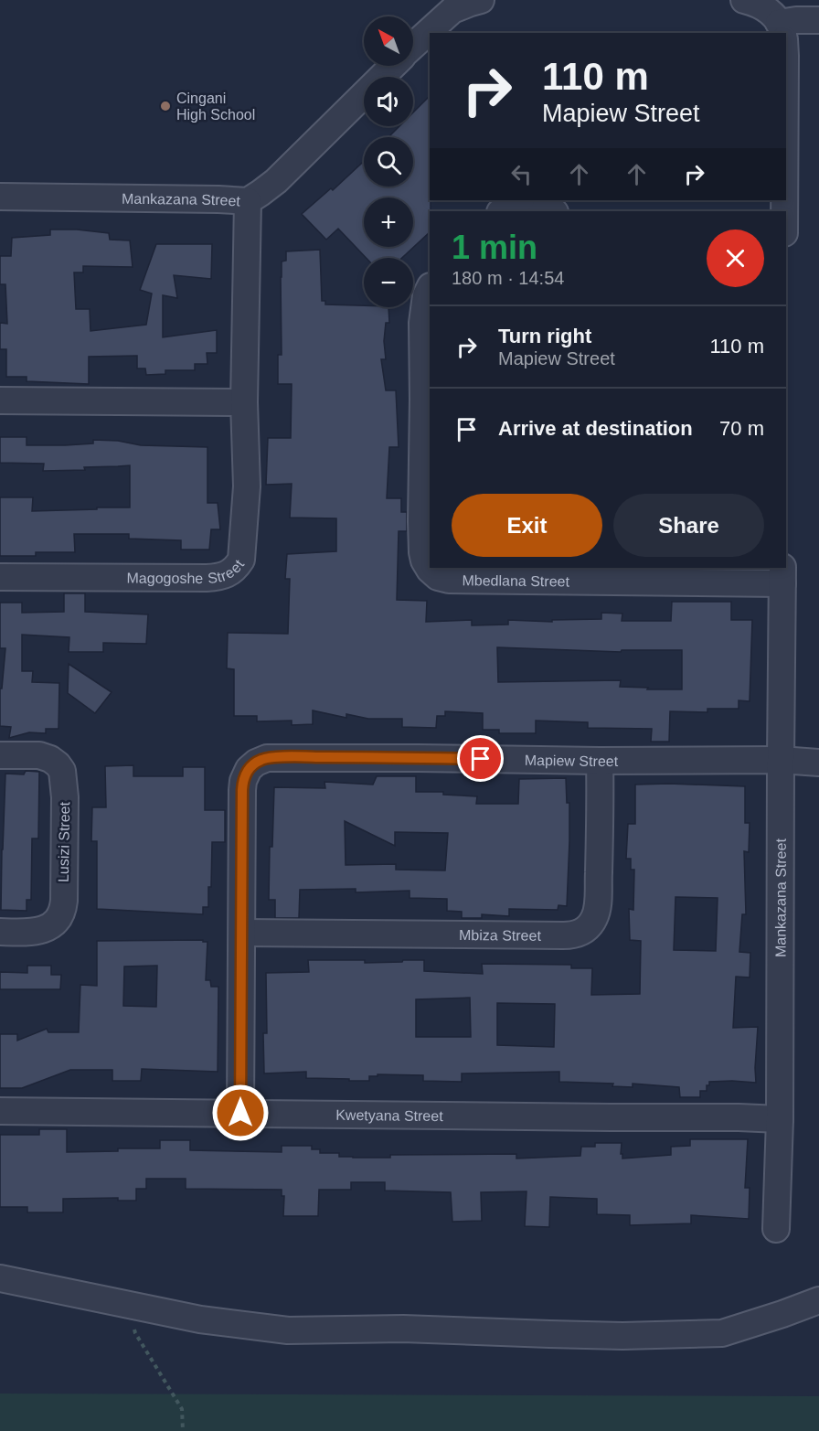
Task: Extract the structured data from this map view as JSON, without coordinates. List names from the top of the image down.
{
  "streets": {
    "street": [
      "Mankazana Street",
      "Magogoshe Street",
      "Mbedlana Street",
      "Mapiew Street",
      "Lusizi Street",
      "Mbiza Street",
      "Kwetyana Street"
    ]
  },
  "crossings": [
    ["Mankazana Street", "Magogoshe Street"],
    ["Mankazana Street", "Mbedlana Street"],
    ["Mankazana Street", "Mapiew Street"],
    ["Mankazana Street", "Kwetyana Street"],
    ["Mapiew Street", "Mbiza Street"],
    ["Mapiew Street", "Kwetyana Street"]
  ],
  "places": ["Cingani High School"],
  "north": "top left",
  "page": {
    "map_buttons": ["+", "−"],
    "turn": ["110 m", "Mapiew Street"],
    "heading": ["1 min", "180 m · 14:54"],
    "list": [
      {
        "name": "Turn right",
        "note": "Mapiew Street",
        "value": "110 m"
      },
      {
        "name": "Arrive at destination",
        "value": "70 m"
      }
    ],
    "buttons": ["Exit", "Share"]
  }
}
